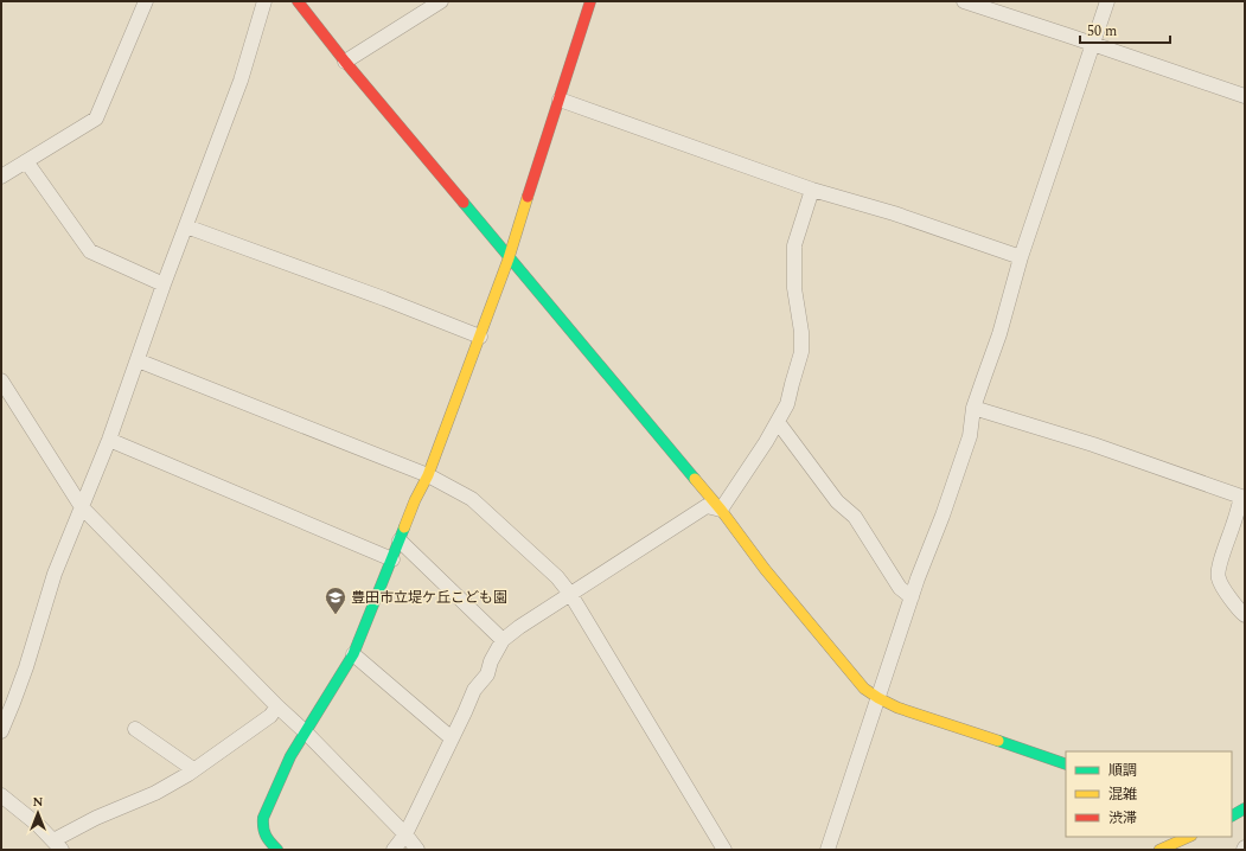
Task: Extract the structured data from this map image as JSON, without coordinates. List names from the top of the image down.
{
  "places": {
    "school or university": ["豊田市立堤ケ丘こども園"]
  },
  "legend": ["順調", "混雑", "渋滞"],
  "scale_bar": "50 m",
  "north": "top"
}
